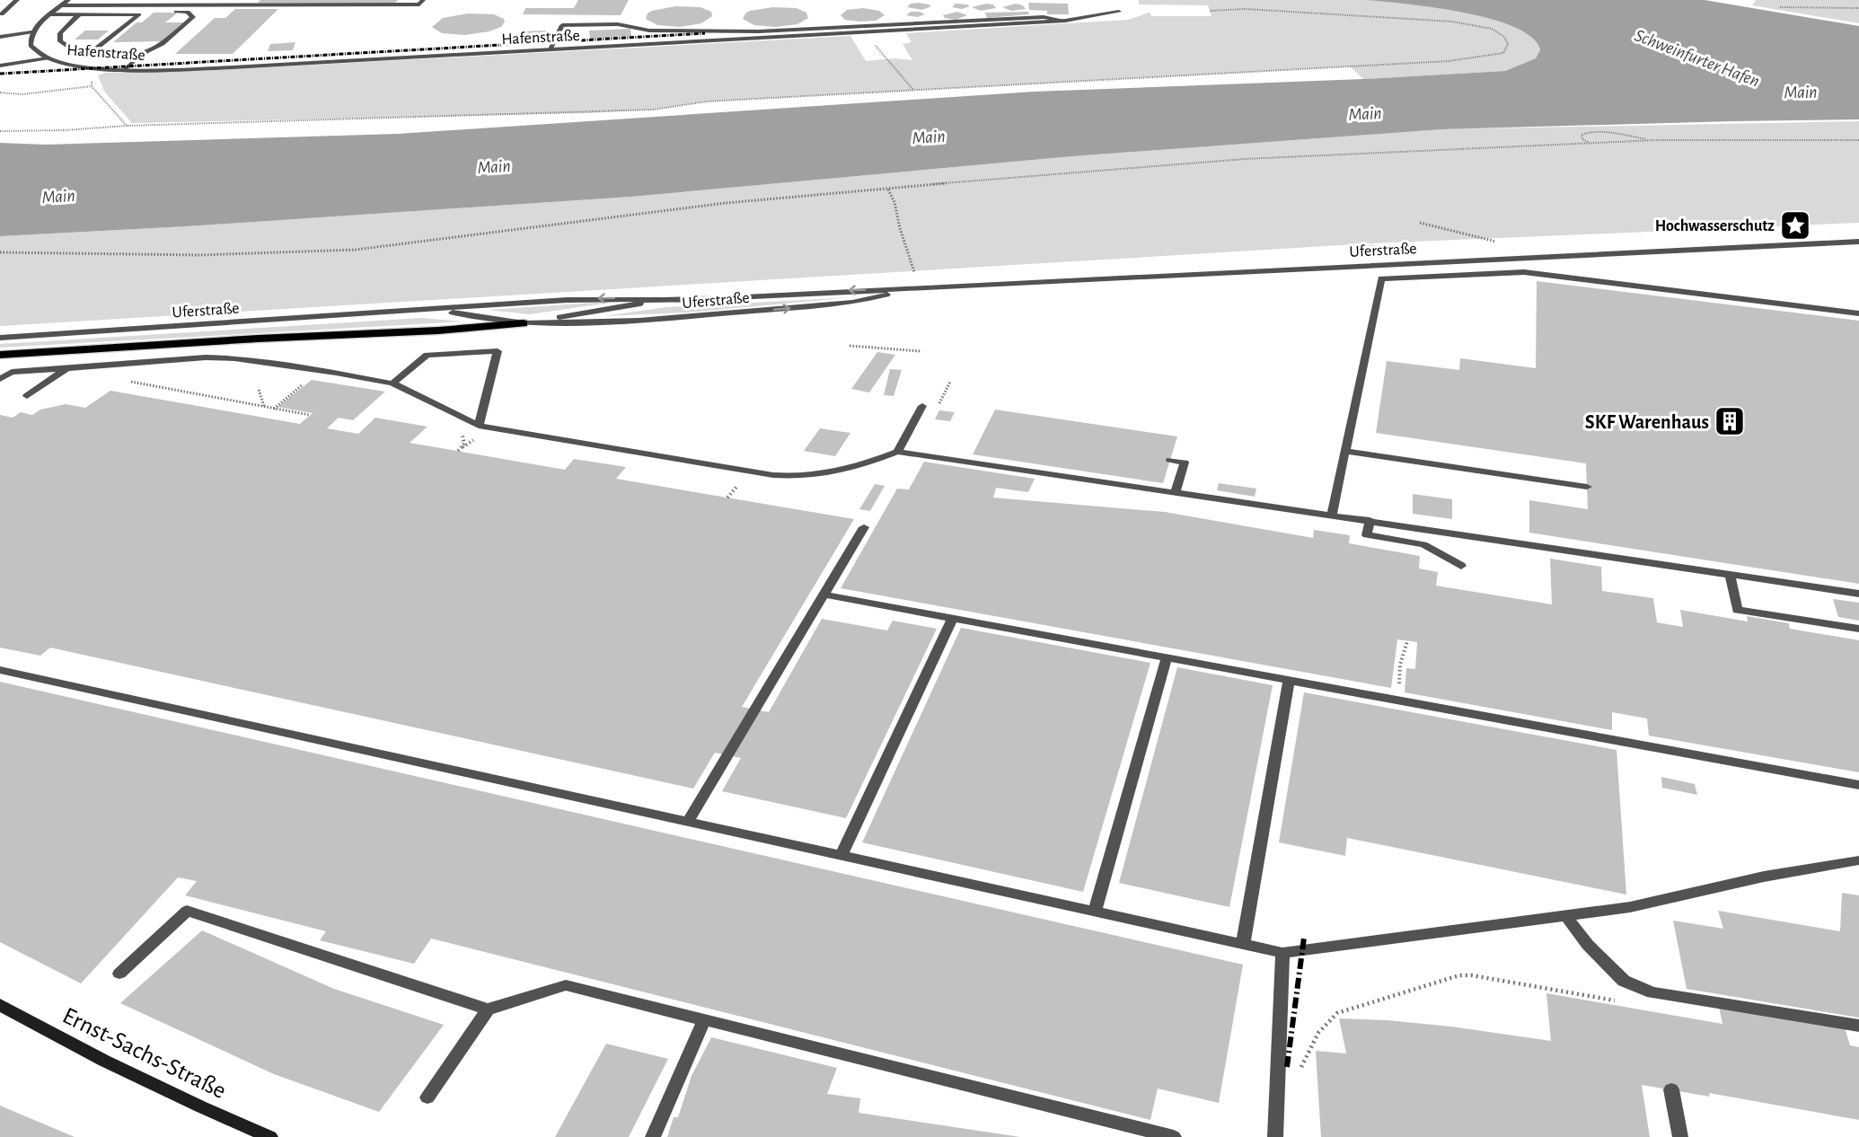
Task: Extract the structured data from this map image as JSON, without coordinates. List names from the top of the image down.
{
  "streets": {
    "main road": ["Ernst-Sachs-Straße"],
    "street": ["Hafenstraße", "Uferstraße"]
  },
  "water": ["Schweinfurter Hafen", "Main"],
  "places": {
    "place": ["Hochwasserschutz"],
    "building": ["SKF Warenhaus"]
  }
}
